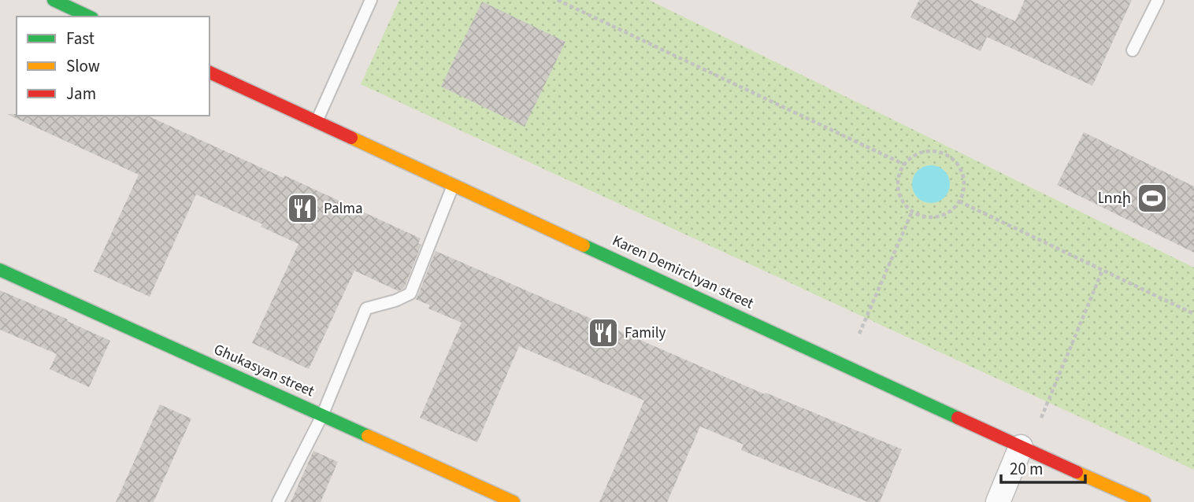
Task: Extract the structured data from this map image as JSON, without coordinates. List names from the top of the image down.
{
  "streets": {
    "street": ["Karen Demirchyan street", "Ghukasyan street"]
  },
  "places": {
    "sports": ["Լոռի"],
    "restaurant": ["Palma", "Family"]
  },
  "legend": ["Fast", "Slow", "Jam"],
  "scale_bar": "20 m"
}
